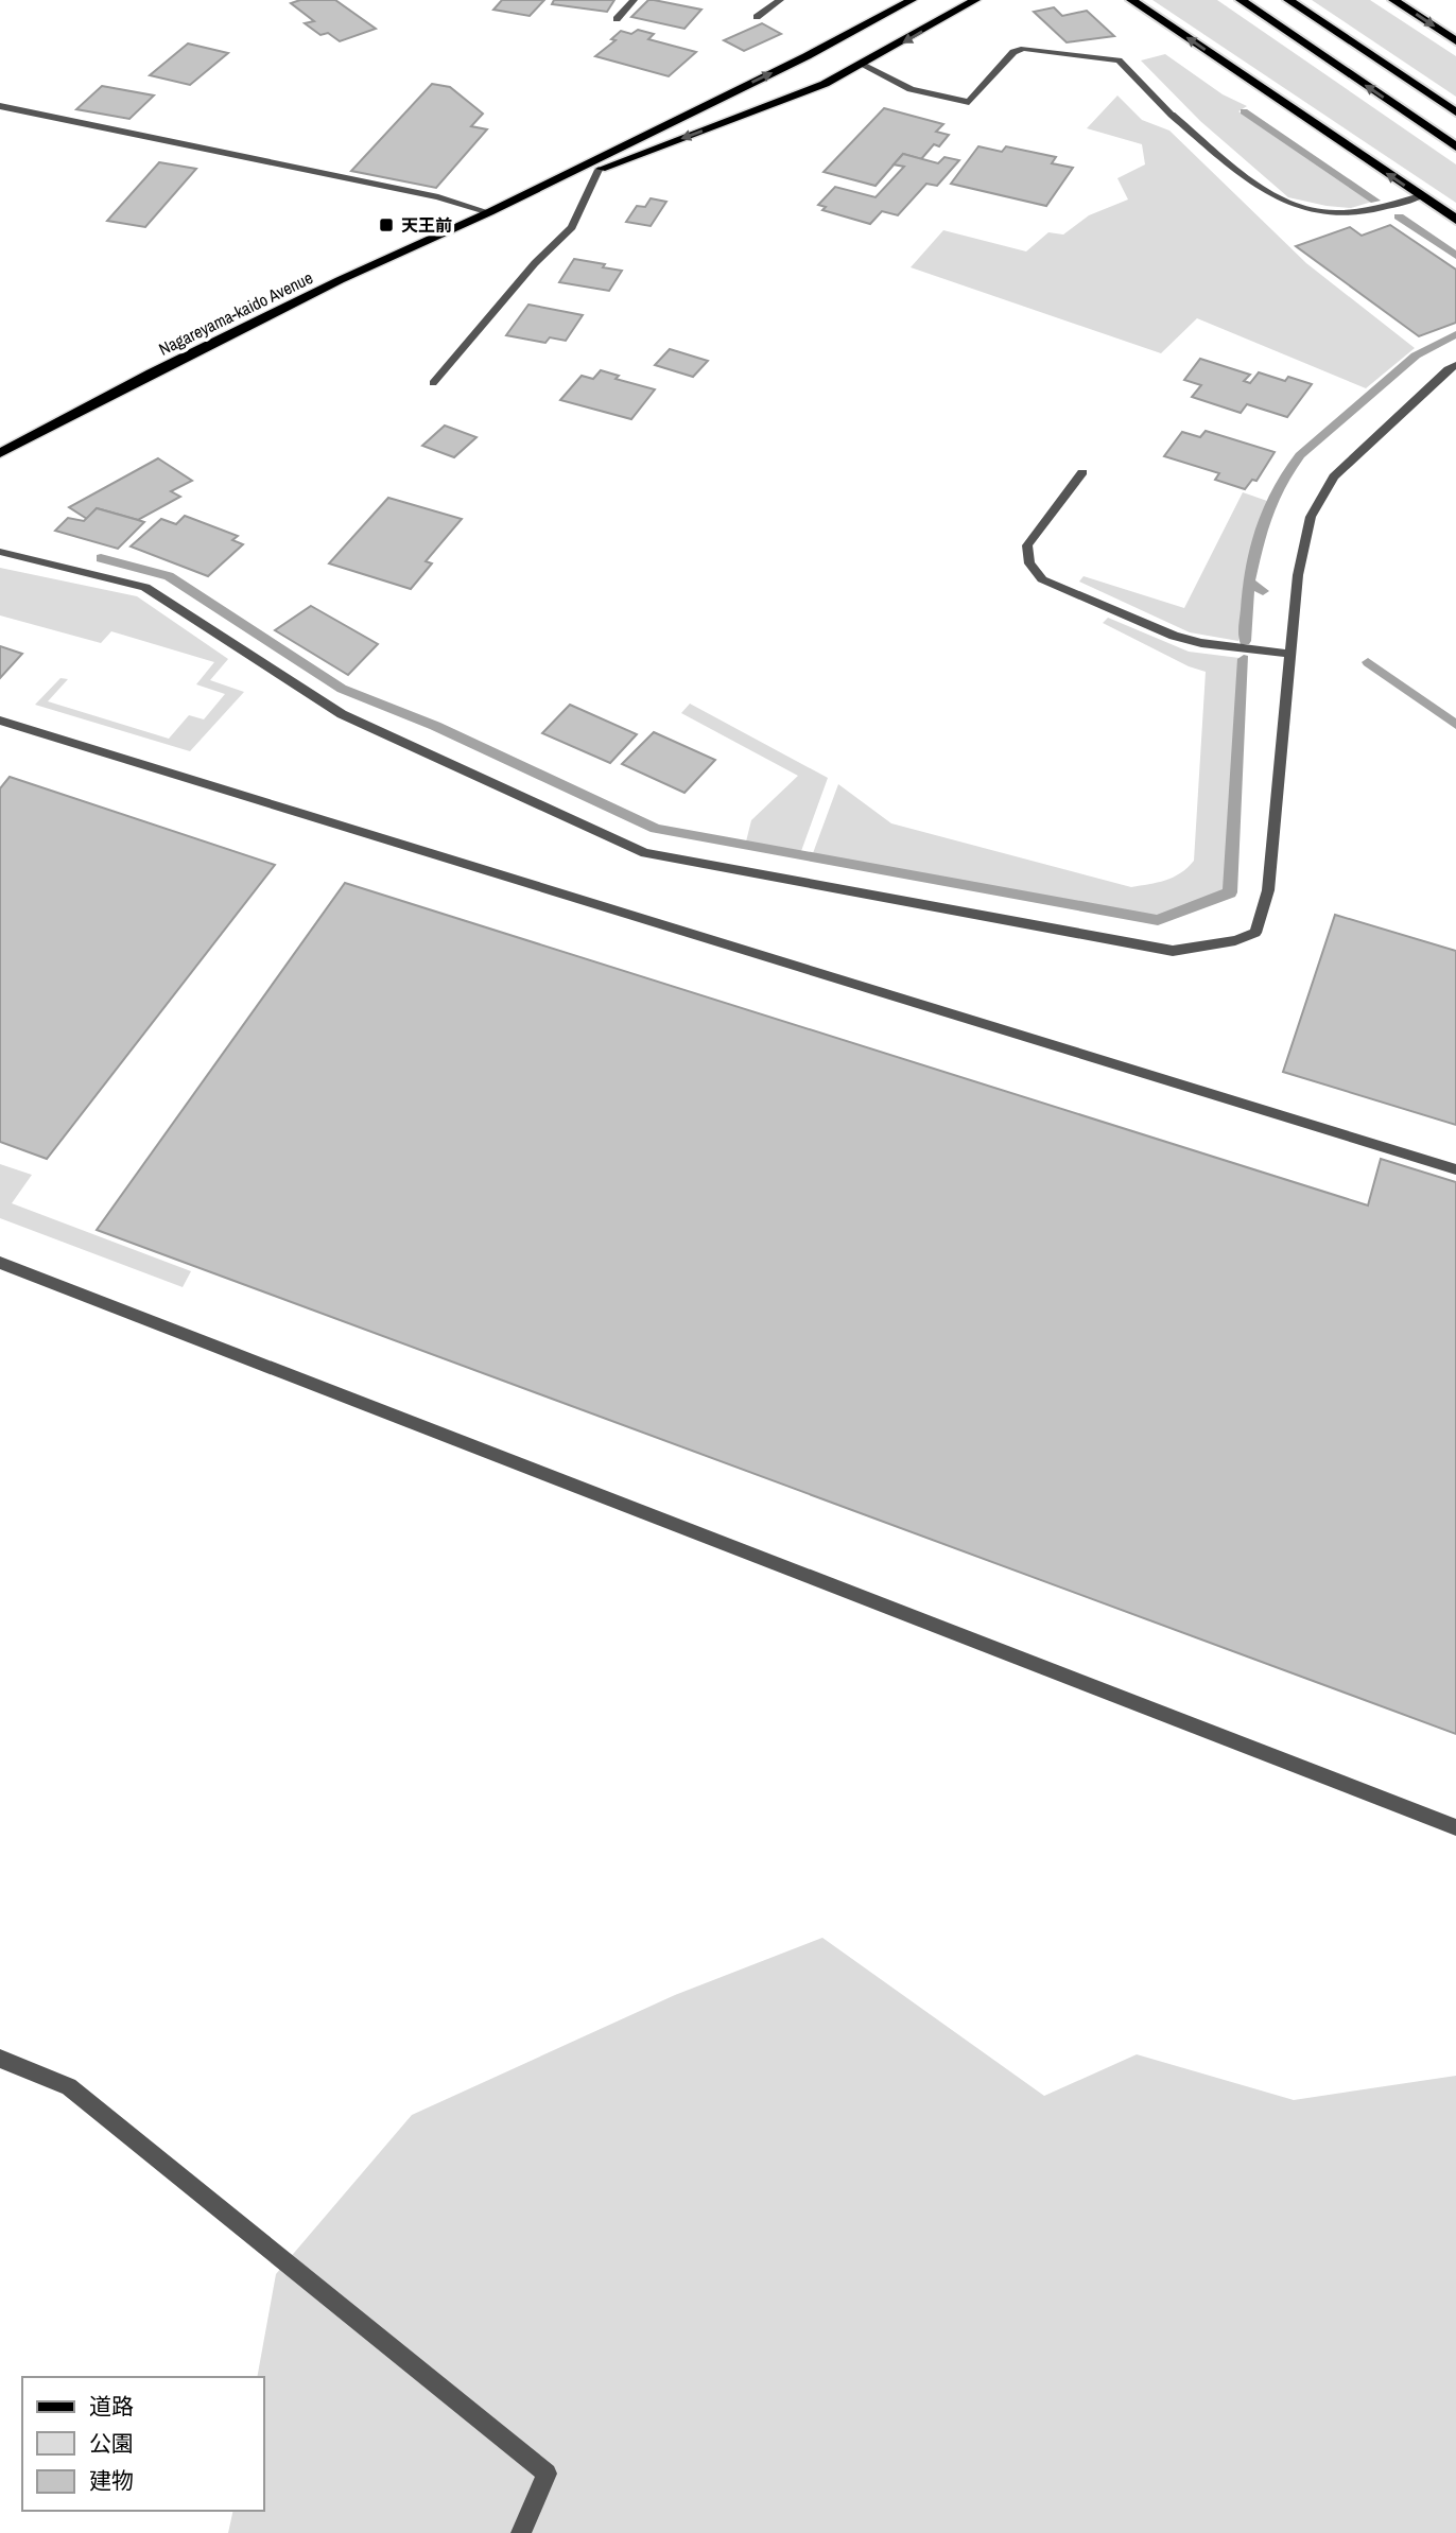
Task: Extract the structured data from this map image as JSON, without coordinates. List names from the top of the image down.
{
  "streets": {
    "main road": ["Nagareyama-kaido Avenue"]
  },
  "places": {
    "transit": ["天王前"]
  },
  "legend": ["道路", "公園", "建物"]
}
